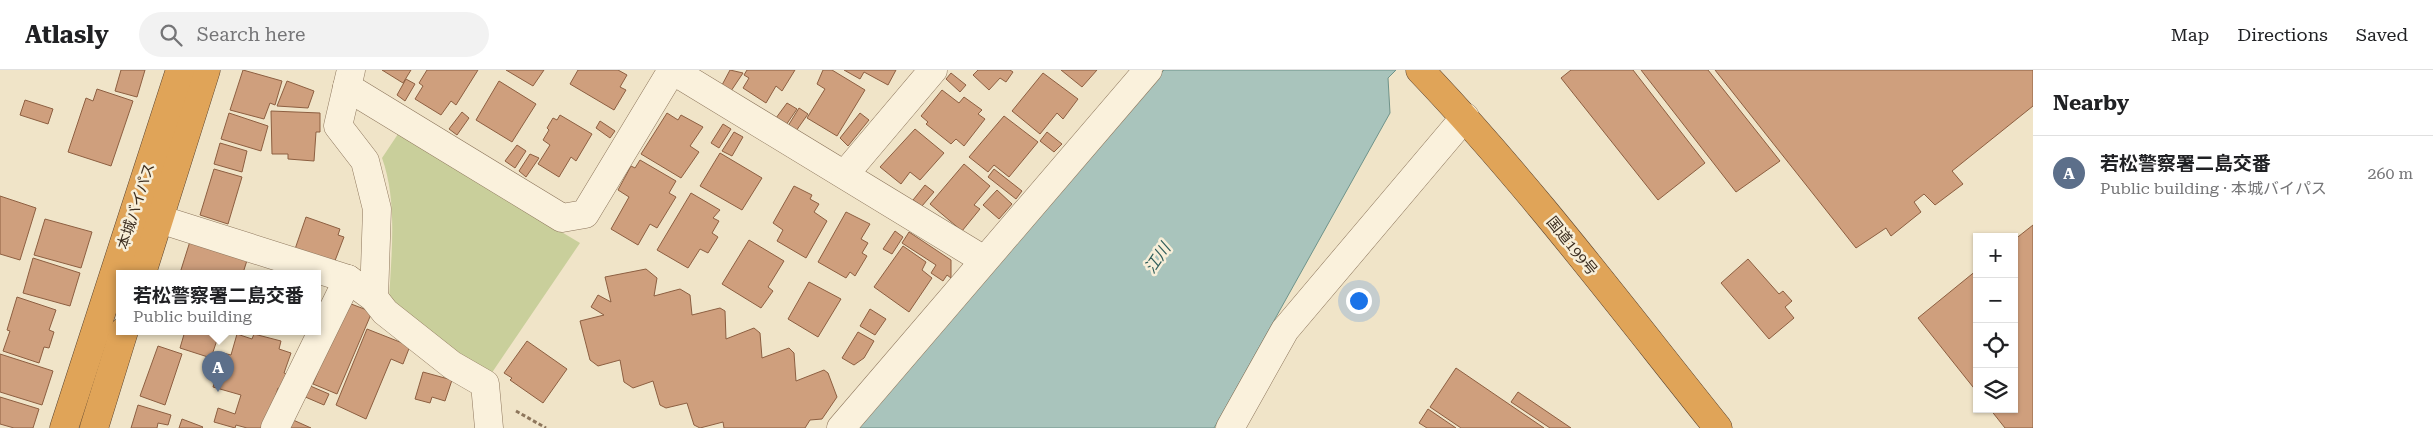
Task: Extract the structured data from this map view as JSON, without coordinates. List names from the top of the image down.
{
  "streets": {
    "highway": ["本城バイパス", "国道199号"]
  },
  "water": ["江川"],
  "page": {
    "header": "Atlasly",
    "search": "Search here",
    "nav": ["Map", "Directions", "Saved"],
    "heading": "Nearby",
    "list": [
      {
        "mark": "A",
        "name": "若松警察署二島交番",
        "note": "Public building · 本城バイパス",
        "value": "260 m"
      }
    ],
    "map_buttons": ["+", "−"],
    "popup": ["若松警察署二島交番", "Public building"],
    "pins": "A"
  }
}
